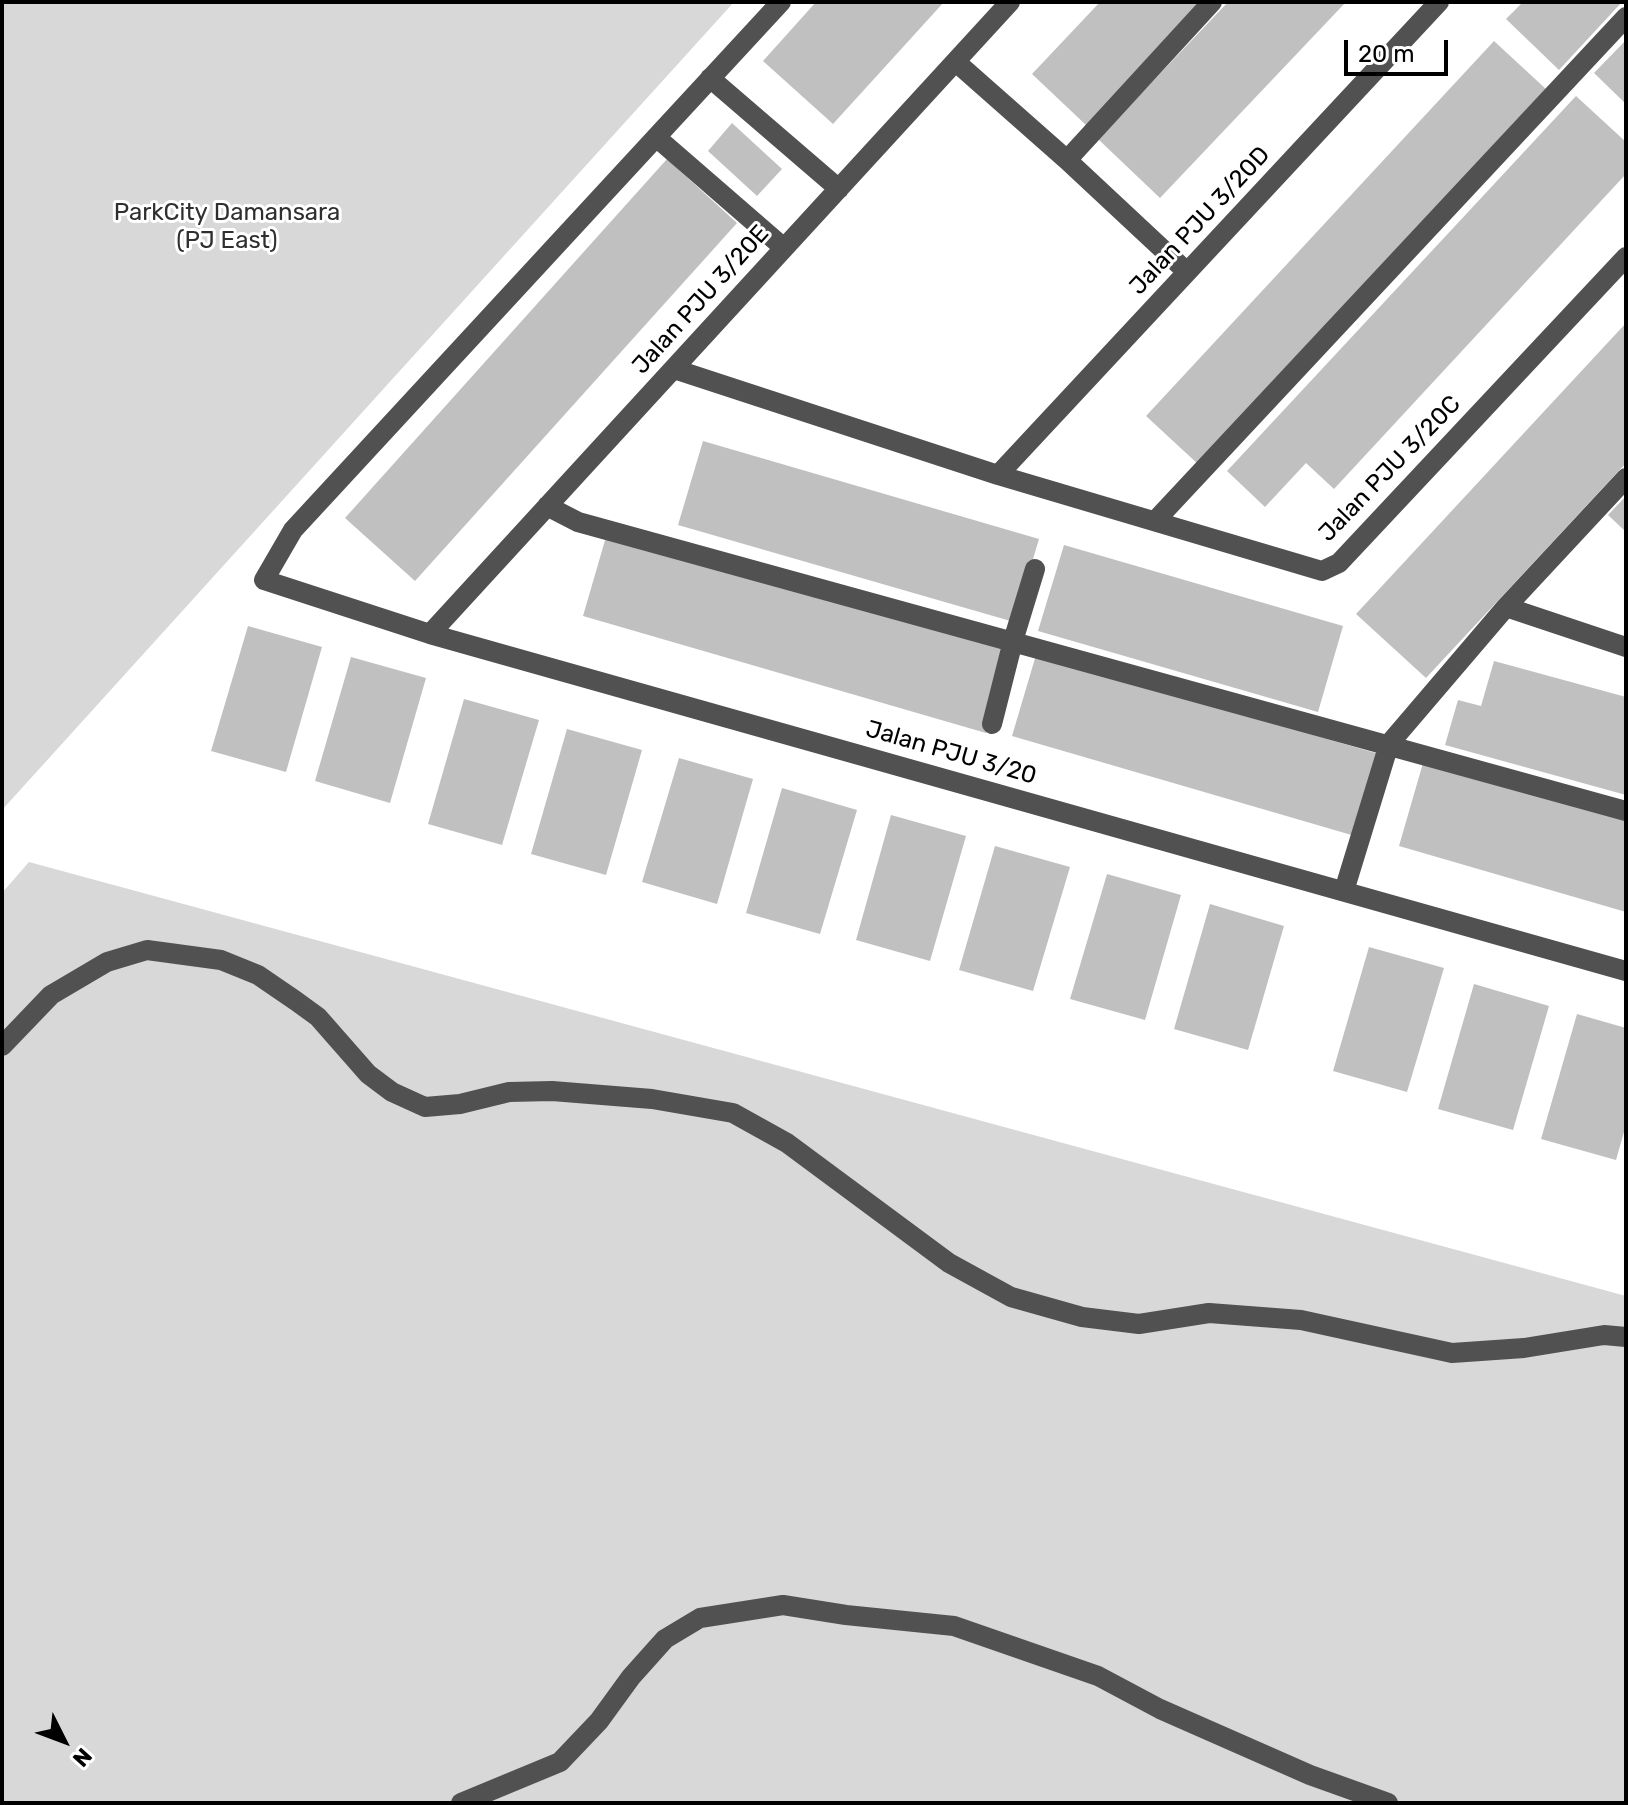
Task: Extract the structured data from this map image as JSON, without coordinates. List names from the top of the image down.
{
  "streets": {
    "street": [
      "Jalan PJU 3/20D",
      "Jalan PJU 3/20E",
      "Jalan PJU 3/20C",
      "Jalan PJU 3/20"
    ]
  },
  "crossings": [
    ["Jalan PJU 3/20D", "Jalan PJU 3/20C"],
    ["Jalan PJU 3/20E", "Jalan PJU 3/20C"],
    ["Jalan PJU 3/20E", "Jalan PJU 3/20"]
  ],
  "parks": ["ParkCity Damansara (PJ East)"],
  "scale_bar": "20 m",
  "north": "bottom right"
}
